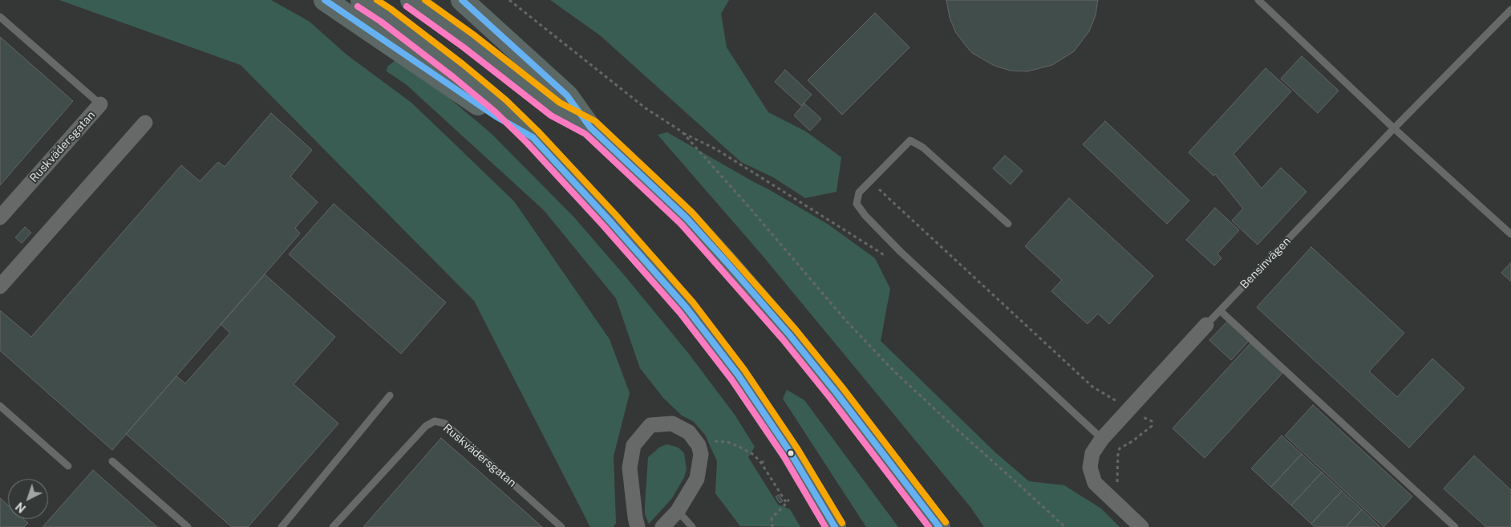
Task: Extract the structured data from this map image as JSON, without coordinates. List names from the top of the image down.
{
  "streets": {
    "street": ["Ruskvädersgatan", "Bensinvägen"]
  },
  "north": "bottom left"
}
